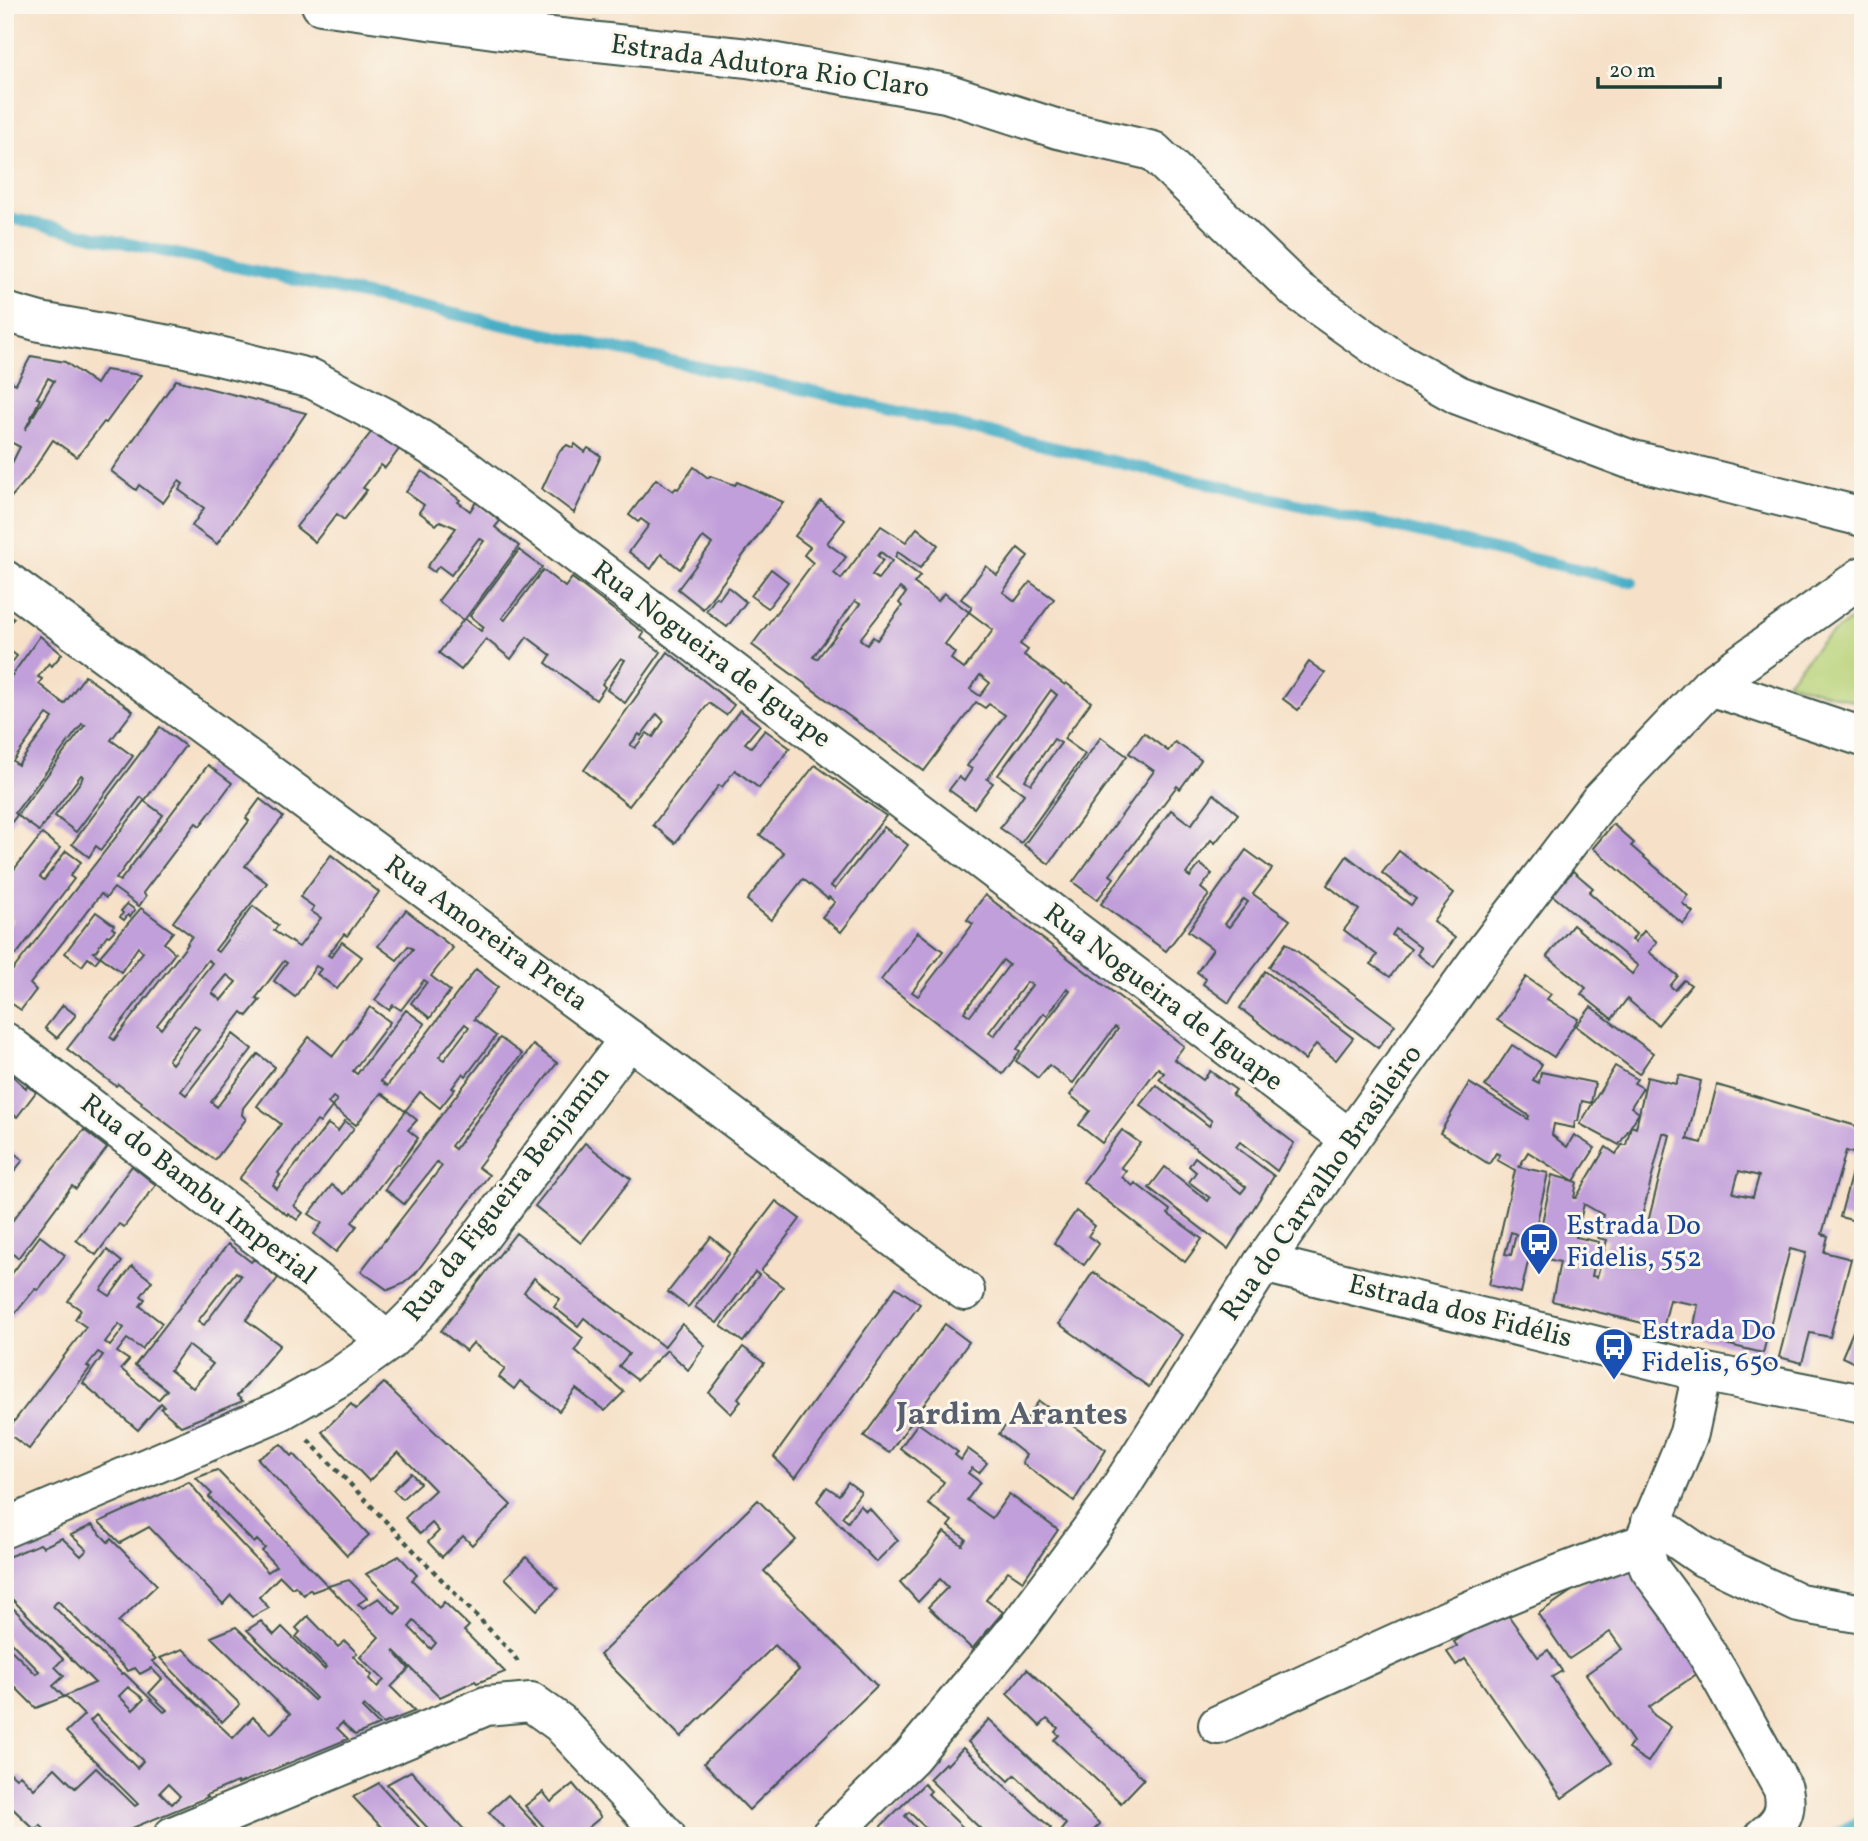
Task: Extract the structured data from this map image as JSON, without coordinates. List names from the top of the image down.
{
  "streets": {
    "street": [
      "Estrada Adutora Rio Claro",
      "Rua Nogueira de Iguape",
      "Rua Amoreira Preta",
      "Rua do Carvalho Brasileiro",
      "Rua do Bambu Imperial",
      "Rua da Figueira Benjamin",
      "Estrada dos Fidélis"
    ]
  },
  "crossings": [
    ["Rua Nogueira de Iguape", "Rua do Carvalho Brasileiro"],
    ["Rua Amoreira Preta", "Rua da Figueira Benjamin"],
    ["Rua do Carvalho Brasileiro", "Estrada dos Fidélis"],
    ["Rua do Bambu Imperial", "Rua da Figueira Benjamin"]
  ],
  "districts": ["Jardim Arantes"],
  "places": {
    "bus stop": ["Estrada Do Fidelis, 552", "Estrada Do Fidelis, 650"]
  },
  "scale_bar": "20 m"
}
